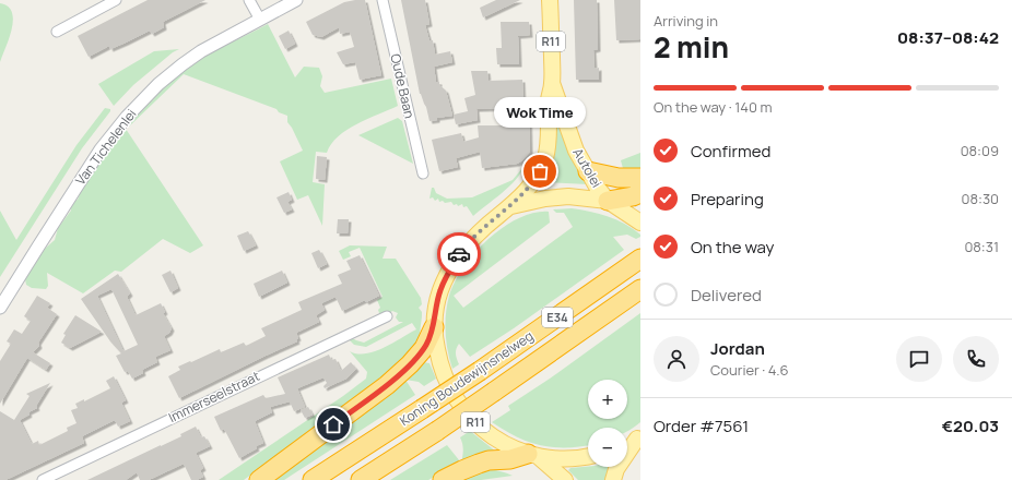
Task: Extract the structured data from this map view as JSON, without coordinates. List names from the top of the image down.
{
  "streets": {
    "highway": ["E34", "Koning Boudewijnsnelweg"],
    "main road": ["R11", "Autolei"],
    "street": ["Oude Baan", "Van Tichelenlei", "Immerseelstraat"]
  },
  "places": ["Wok Time"],
  "page": {
    "heading": ["2 min", "Arriving in", "08:37–08:42"],
    "panel": [
      "Jordan",
      "Courier · 4.6",
      "Order #7561",
      "€20.03"
    ],
    "bar": "On the way · 140 m",
    "bubble": "Wok Time",
    "list": [
      ["Confirmed", "08:09"],
      ["Preparing", "08:30"],
      ["On the way", "08:31"],
      "Delivered"
    ],
    "map_buttons": ["+", "−"]
  }
}
